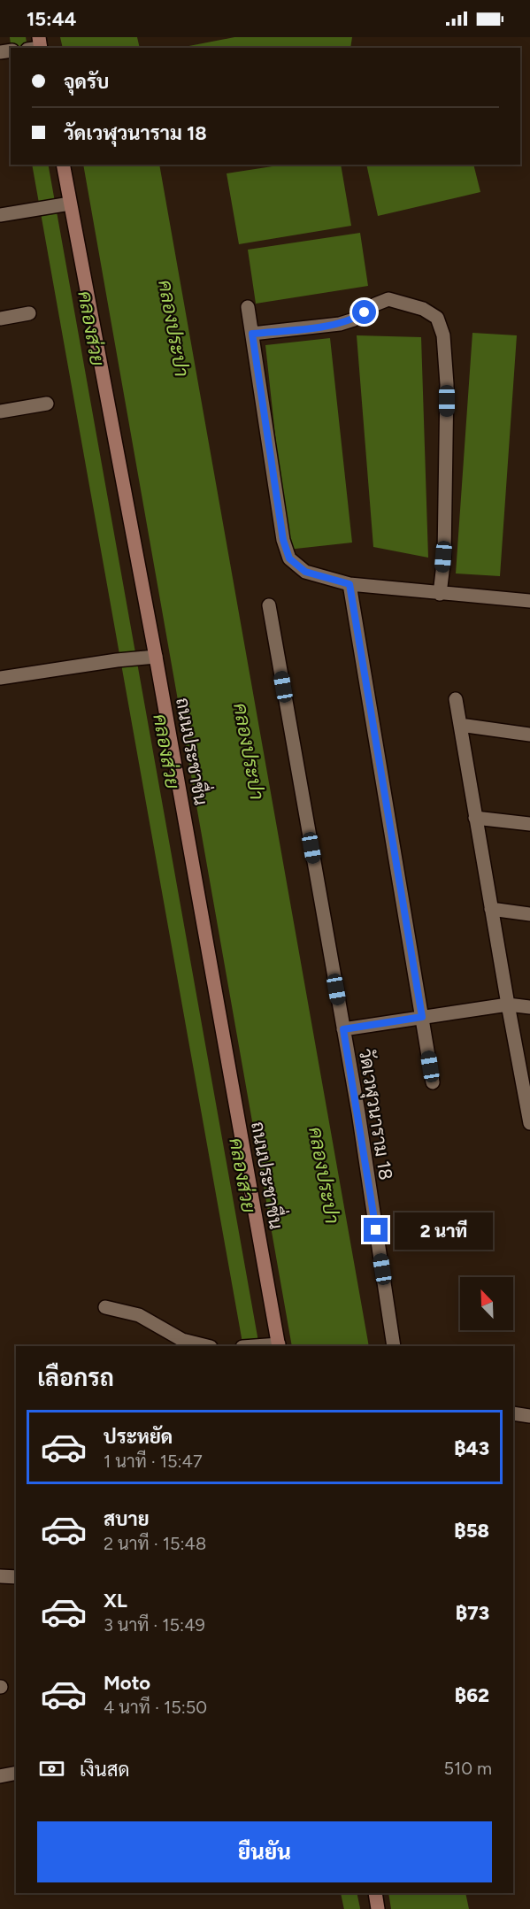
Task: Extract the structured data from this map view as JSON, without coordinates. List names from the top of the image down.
{
  "streets": {
    "street": ["ถนนประชาชื่น", "วัดเวฬุวนาราม 18"]
  },
  "water": ["คลองส่วย", "คลองประปา"],
  "north": "top left",
  "page": {
    "status": "15:44",
    "banner": ["จุดรับ", "วัดเวฬุวนาราม 18"],
    "bubble": "2 นาที",
    "heading": "เลือกรถ",
    "list": [
      {
        "name": "ประหยัด",
        "note": "1 นาที · 15:47",
        "value": "฿43"
      },
      {
        "name": "สบาย",
        "note": "2 นาที · 15:48",
        "value": "฿58"
      },
      {
        "name": "XL",
        "note": "3 นาที · 15:49",
        "value": "฿73"
      },
      {
        "name": "Moto",
        "note": "4 นาที · 15:50",
        "value": "฿62"
      }
    ],
    "pay": ["เงินสด", "510 m"],
    "buttons": "ยืนยัน"
  }
}
